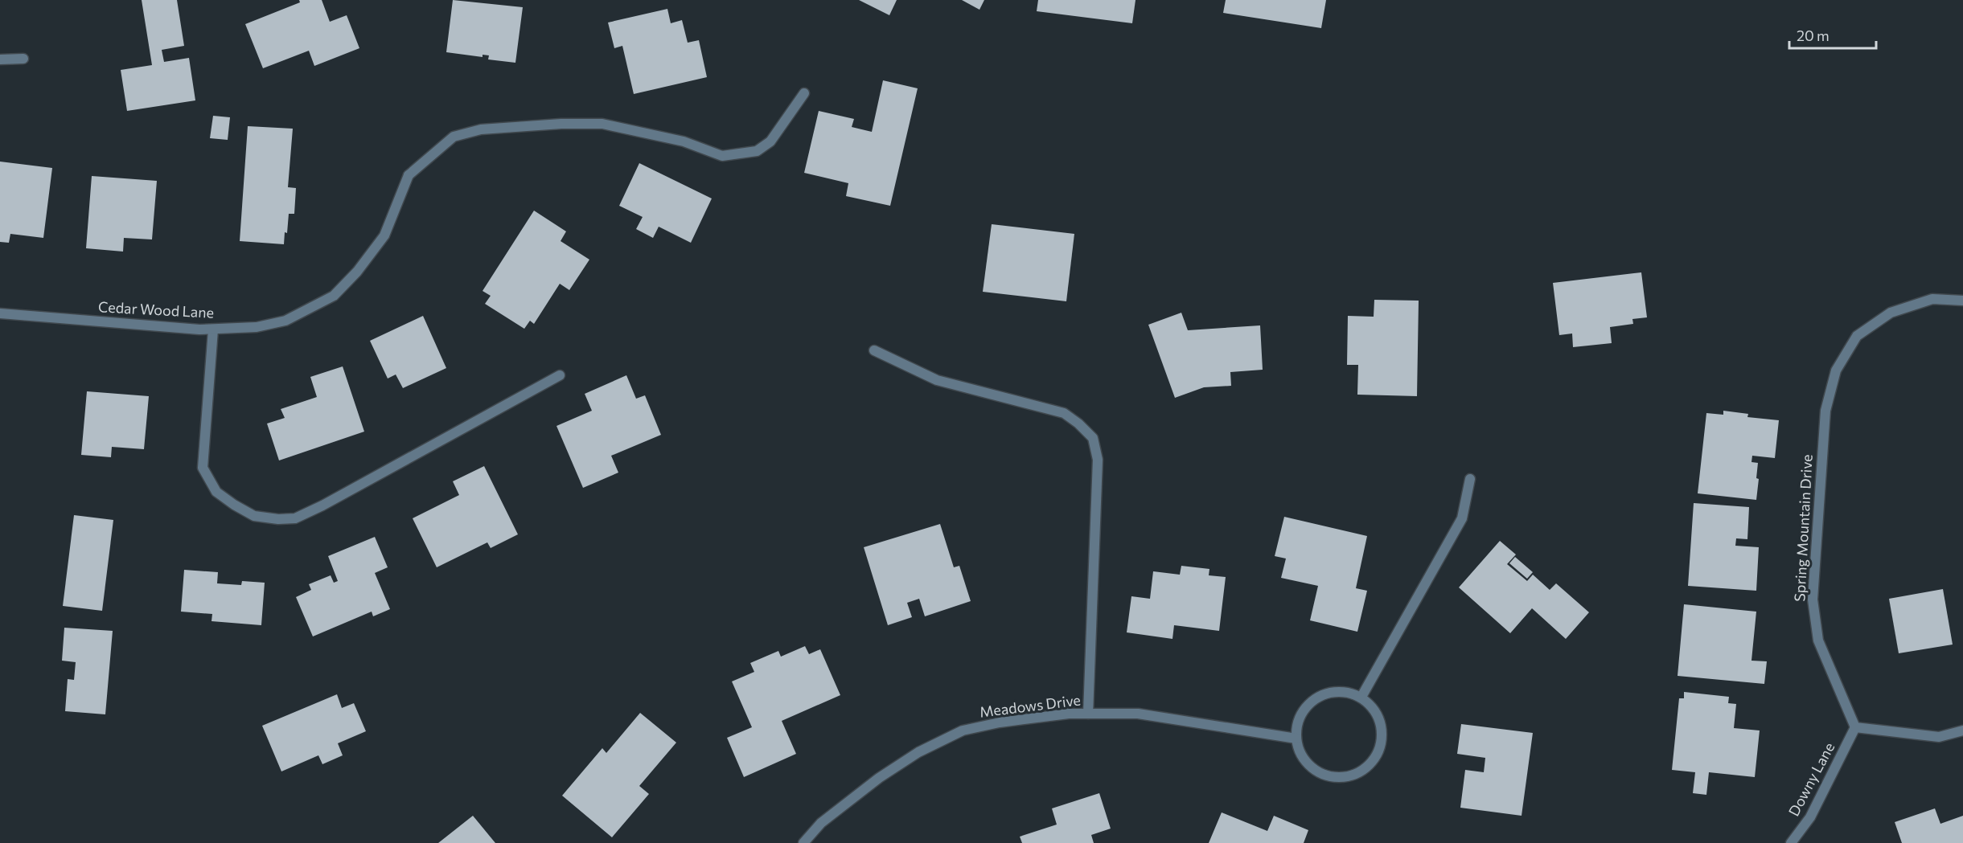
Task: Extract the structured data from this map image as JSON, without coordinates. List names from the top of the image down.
{
  "streets": {
    "street": [
      "Cedar Wood Lane",
      "Spring Mountain Drive",
      "Meadows Drive",
      "Downy Lane"
    ]
  },
  "crossings": [
    ["Spring Mountain Drive", "Downy Lane"]
  ],
  "scale_bar": "20 m"
}
